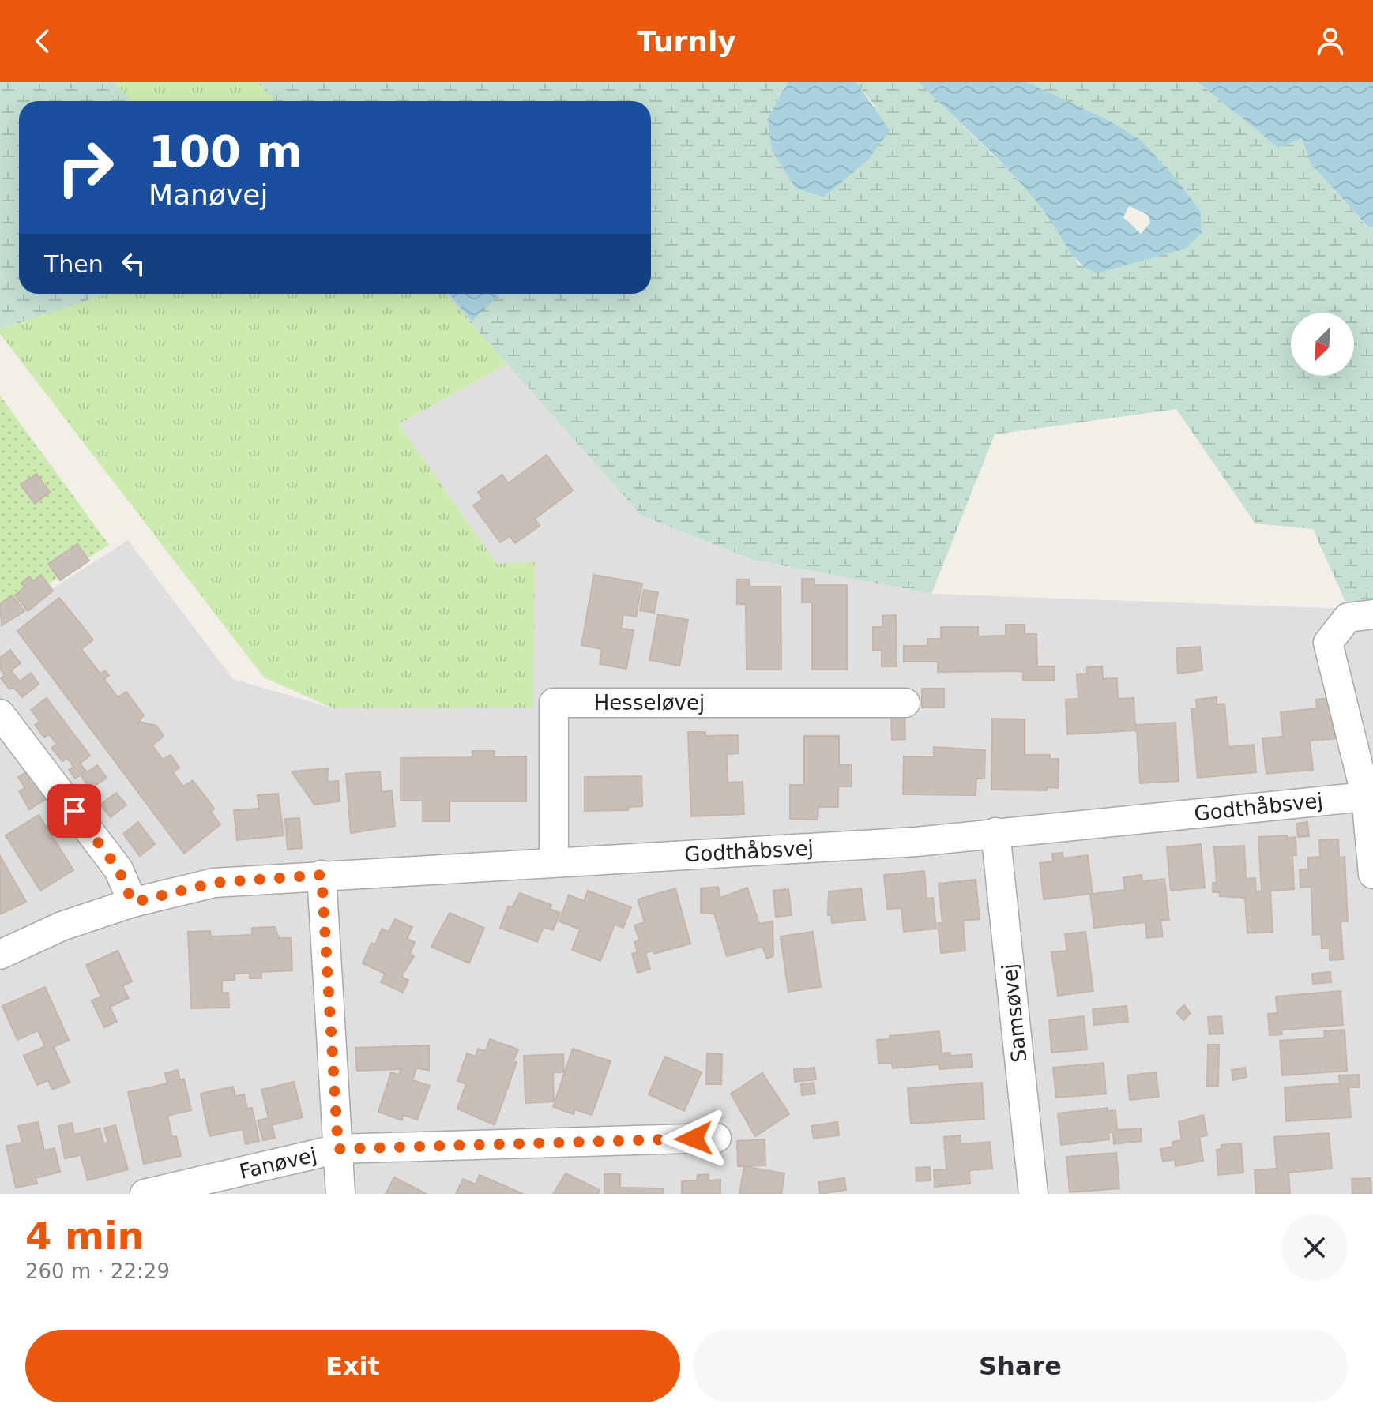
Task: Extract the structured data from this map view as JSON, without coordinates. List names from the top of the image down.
{
  "streets": {
    "street": [
      "Hesseløvej",
      "Godthåbsvej",
      "Samsøvej",
      "Fanøvej"
    ]
  },
  "crossings": [
    ["Hesseløvej", "Godthåbsvej"],
    ["Godthåbsvej", "Samsøvej"]
  ],
  "north": "bottom left",
  "page": {
    "header": "Turnly",
    "turn": ["100 m", "Manøvej"],
    "then": "Then",
    "heading": ["4 min", "260 m · 22:29"],
    "buttons": ["Exit", "Share"]
  }
}
